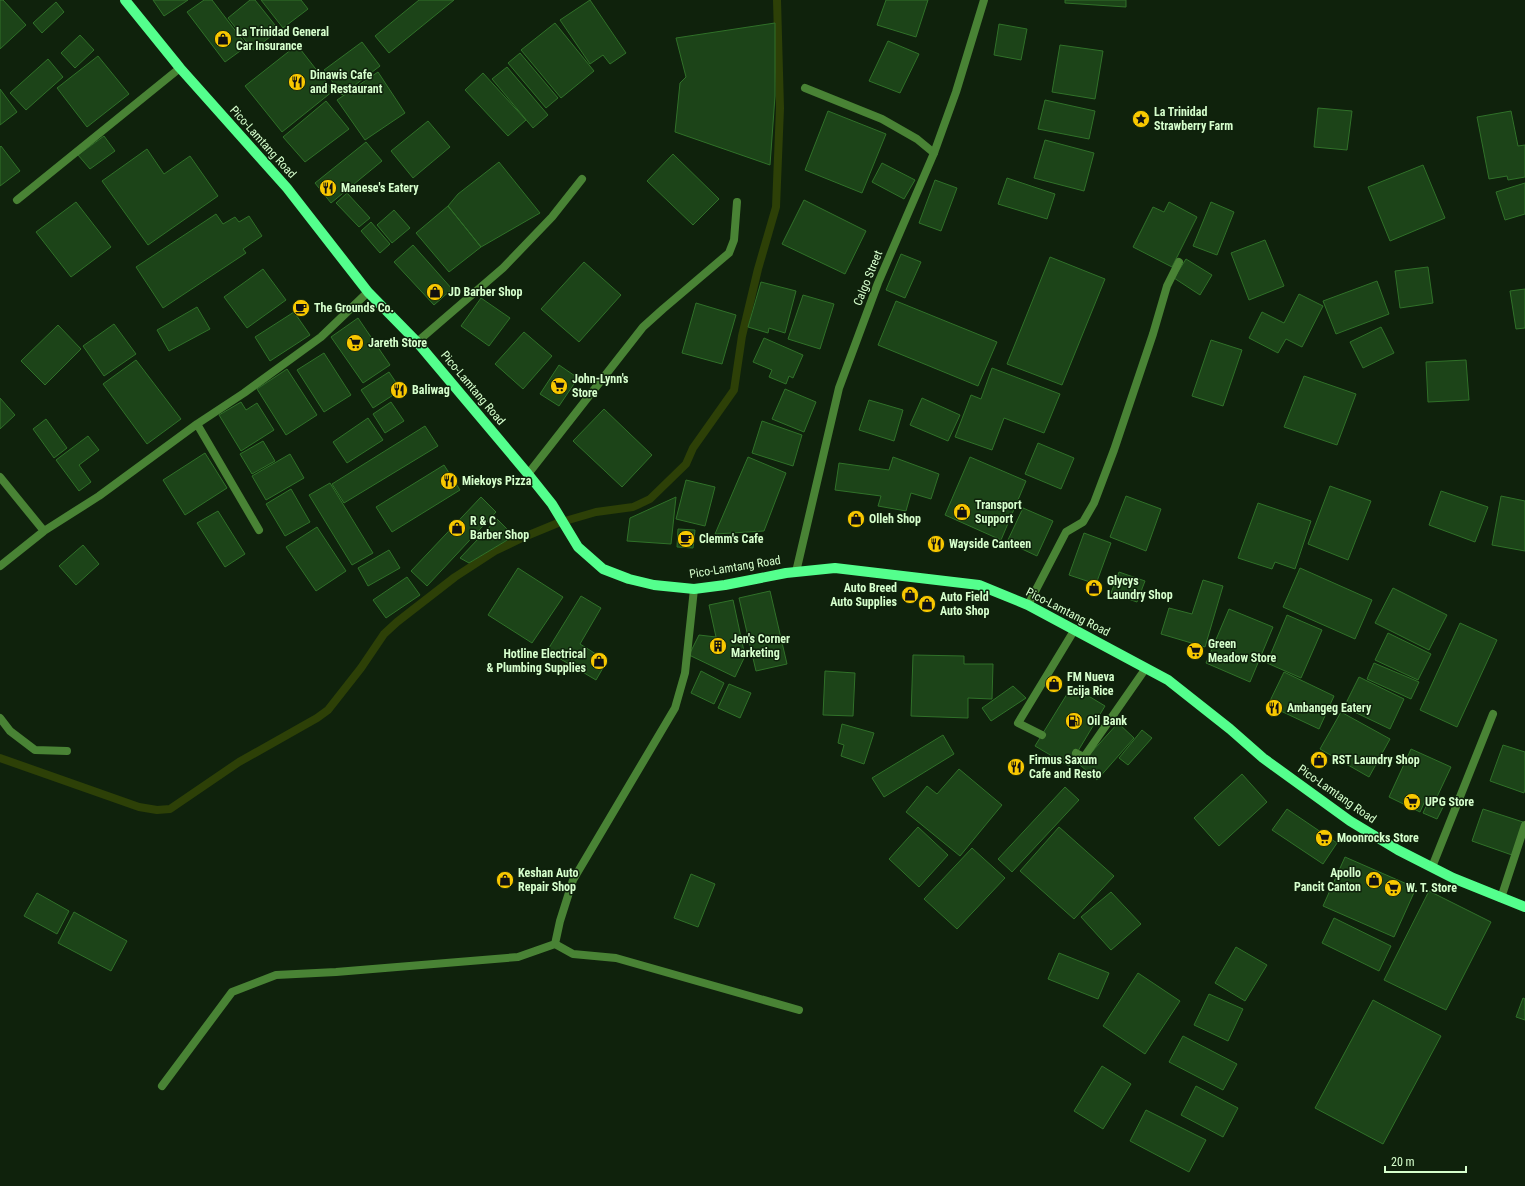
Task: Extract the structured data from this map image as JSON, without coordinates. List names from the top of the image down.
{
  "streets": {
    "main road": ["Pico-Lamtang Road"],
    "street": ["Calgo Street"]
  },
  "crossings": [
    ["Pico-Lamtang Road", "Calgo Street"]
  ],
  "places": {
    "shop": [
      "La Trinidad General Car Insurance",
      "JD Barber Shop",
      "Transport Support",
      "Olleh Shop",
      "R & C Barber Shop",
      "Glycys Laundry Shop",
      "Auto Breed Auto Supplies",
      "Auto Field Auto Shop",
      "Hotline Electrical & Plumbing Supplies",
      "FM Nueva Ecija Rice",
      "RST Laundry Shop",
      "Keshan Auto Repair Shop",
      "Apollo Pancit Canton"
    ],
    "restaurant": [
      "Dinawis Cafe and Restaurant",
      "Manese's Eatery",
      "Baliwag",
      "Miekoys Pizza",
      "Wayside Canteen",
      "Ambangeg Eatery",
      "Firmus Saxum Cafe and Resto"
    ],
    "place": ["La Trinidad Strawberry Farm"],
    "cafe": ["The Grounds Co.", "Clemm's Cafe"],
    "supermarket": [
      "Jareth Store",
      "John-Lynn's Store",
      "Green Meadow Store",
      "UPG Store",
      "Moonrocks Store",
      "W. T. Store"
    ],
    "building": ["Jen's Corner Marketing"],
    "fuel station": ["Oil Bank"]
  },
  "scale_bar": "20 m"
}
